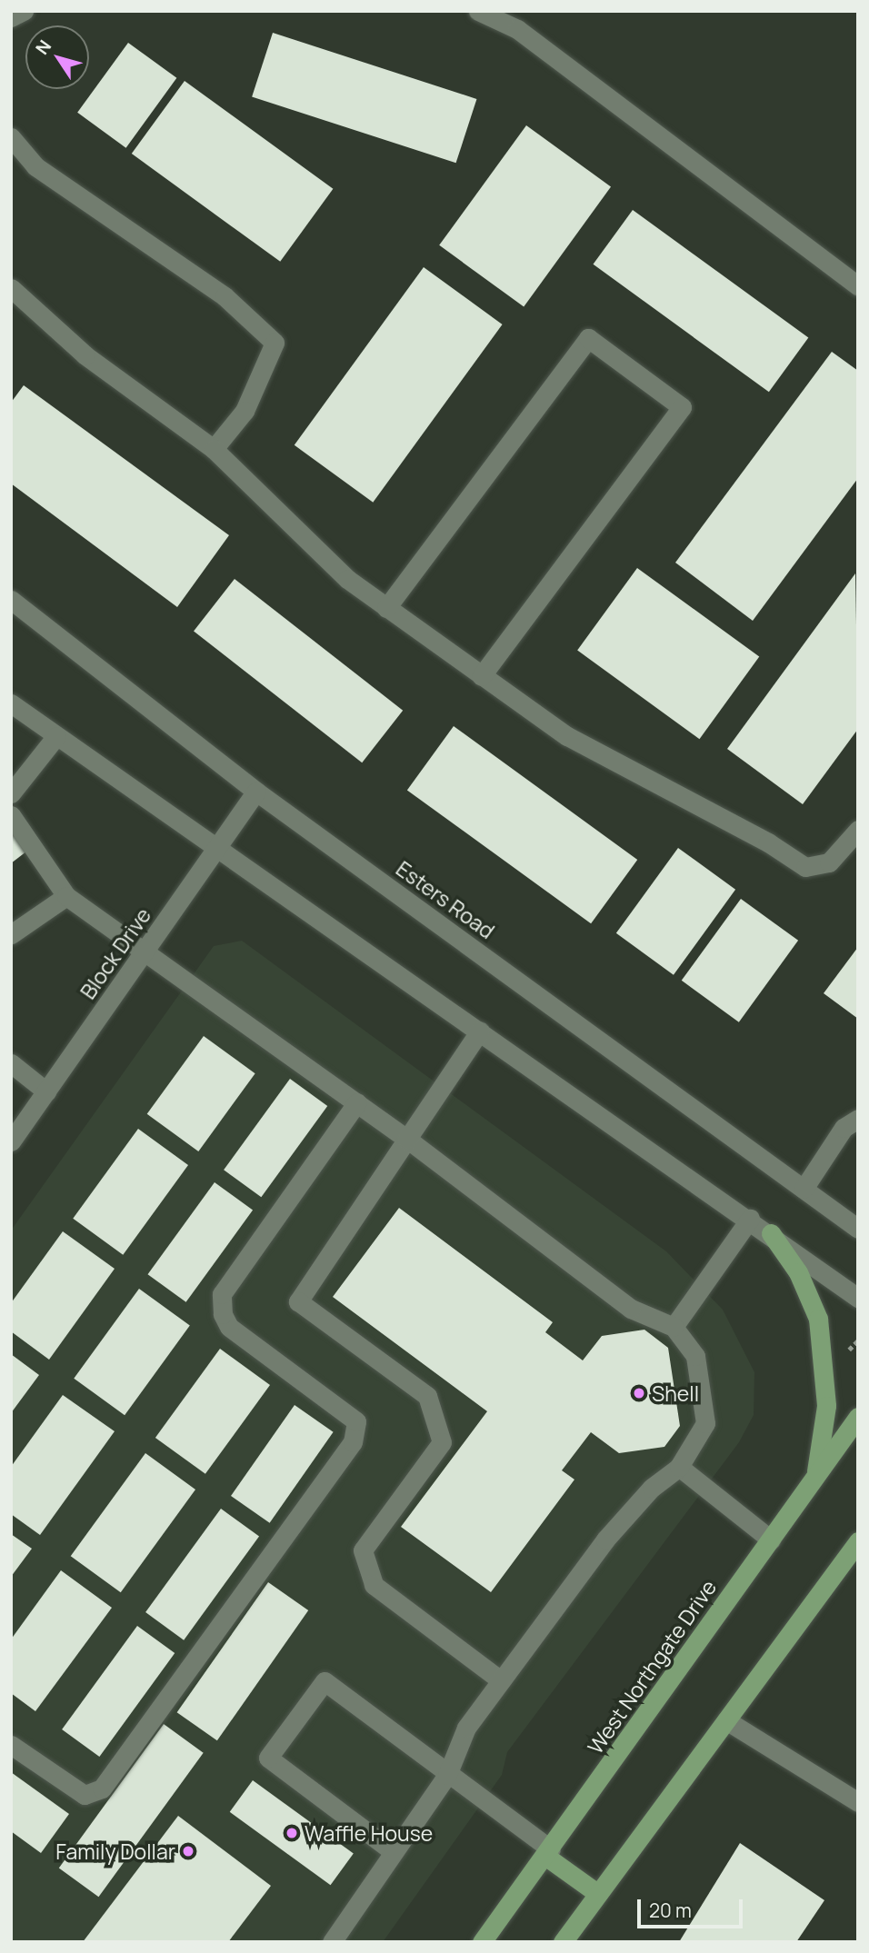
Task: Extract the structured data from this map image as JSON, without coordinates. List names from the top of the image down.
{
  "streets": {
    "main road": ["West Northgate Drive"],
    "street": ["Esters Road", "Block Drive"]
  },
  "crossings": [
    ["Esters Road", "Block Drive"]
  ],
  "places": ["Shell", "Waffle House", "Family Dollar"],
  "scale_bar": "20 m",
  "north": "top left"
}
